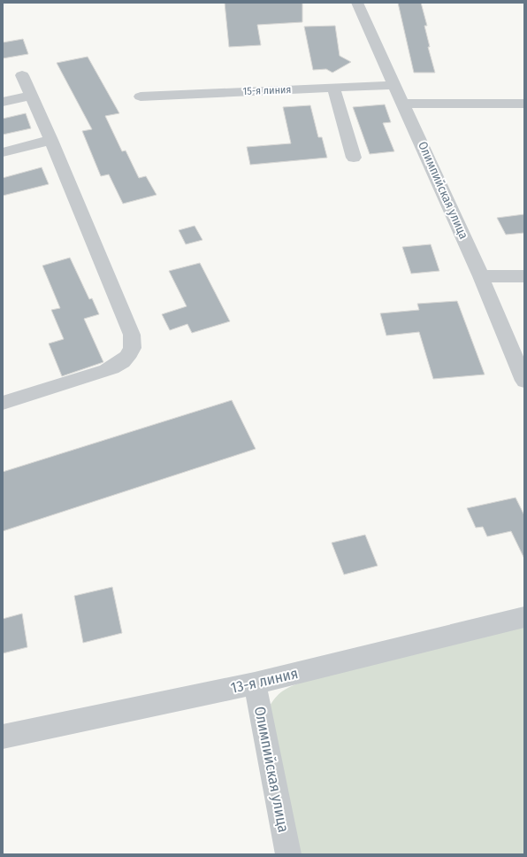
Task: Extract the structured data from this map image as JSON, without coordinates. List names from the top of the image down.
{
  "streets": {
    "street": ["15-я линия", "Олимпийская улица", "13-я линия"]
  },
  "crossings": [
    ["15-я линия", "Олимпийская улица"],
    ["Олимпийская улица", "13-я линия"]
  ]
}
